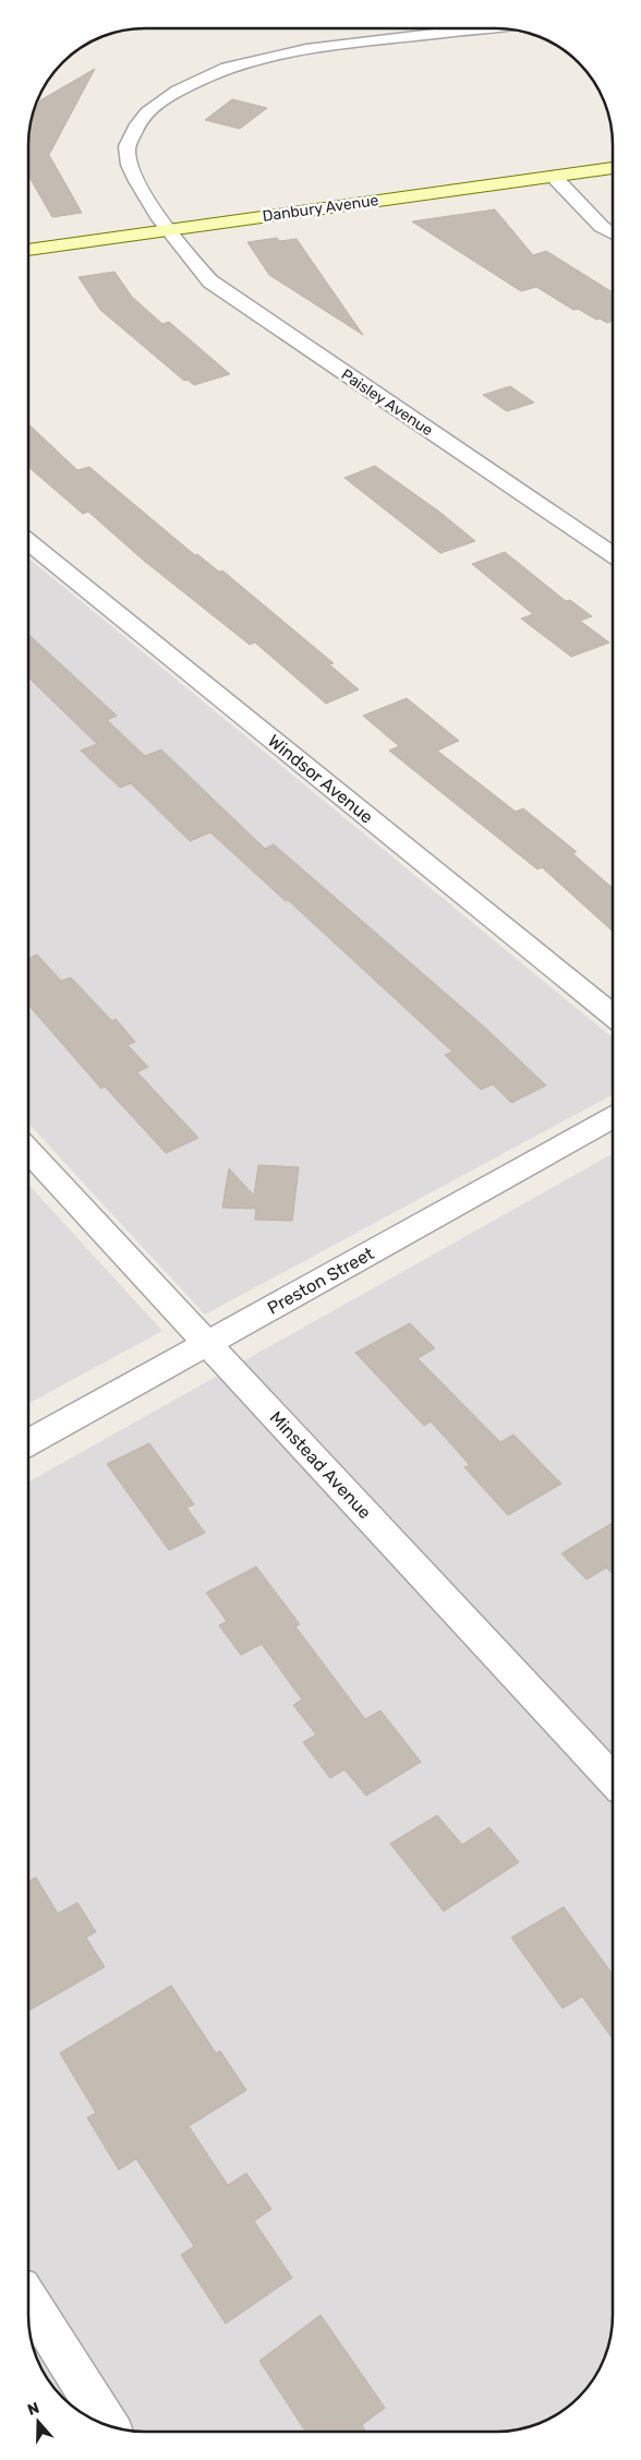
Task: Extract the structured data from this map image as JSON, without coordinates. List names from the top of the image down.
{
  "streets": {
    "street": [
      "Danbury Avenue",
      "Paisley Avenue",
      "Windsor Avenue",
      "Preston Street",
      "Minstead Avenue"
    ]
  },
  "crossings": [
    ["Danbury Avenue", "Paisley Avenue"],
    ["Preston Street", "Minstead Avenue"]
  ],
  "north": "top"
}
